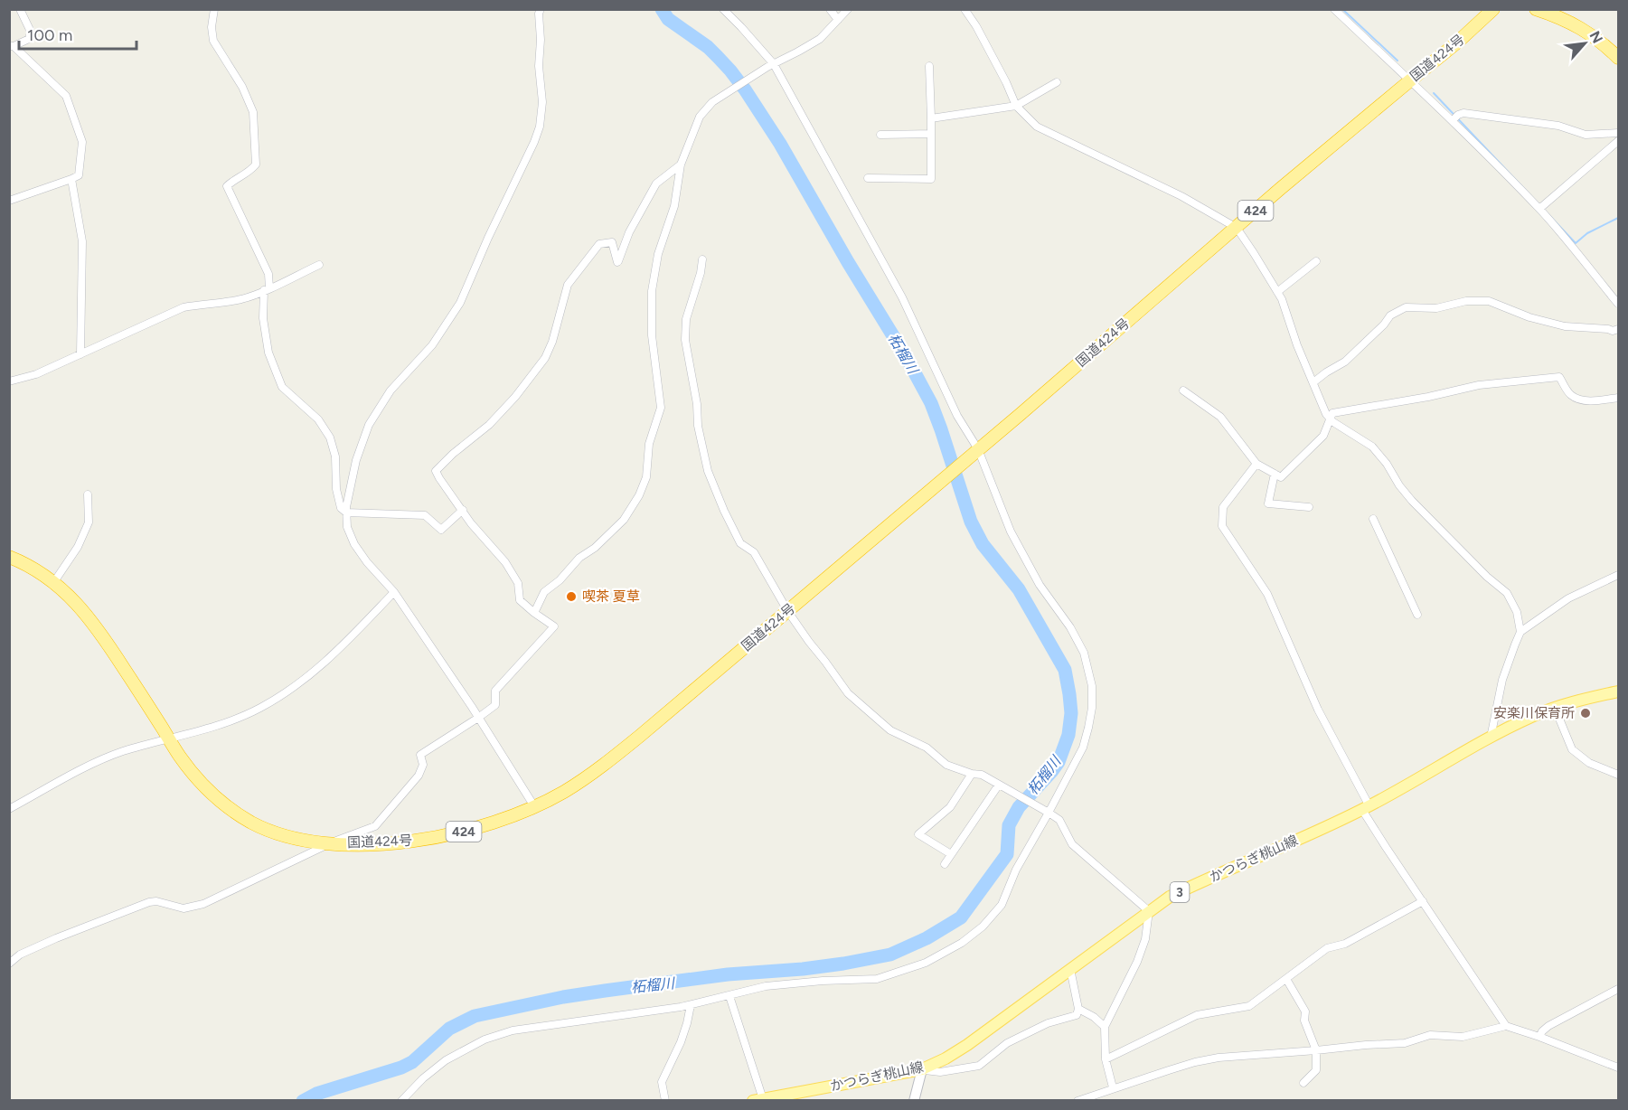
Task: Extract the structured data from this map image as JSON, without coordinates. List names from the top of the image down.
{
  "streets": {
    "highway": ["国道424号", "424"],
    "main road": ["かつらぎ桃山線", "3"]
  },
  "water": ["柘榴川"],
  "places": ["喫茶 夏草", "安楽川保育所"],
  "scale_bar": "100 m",
  "north": "top right"
}
